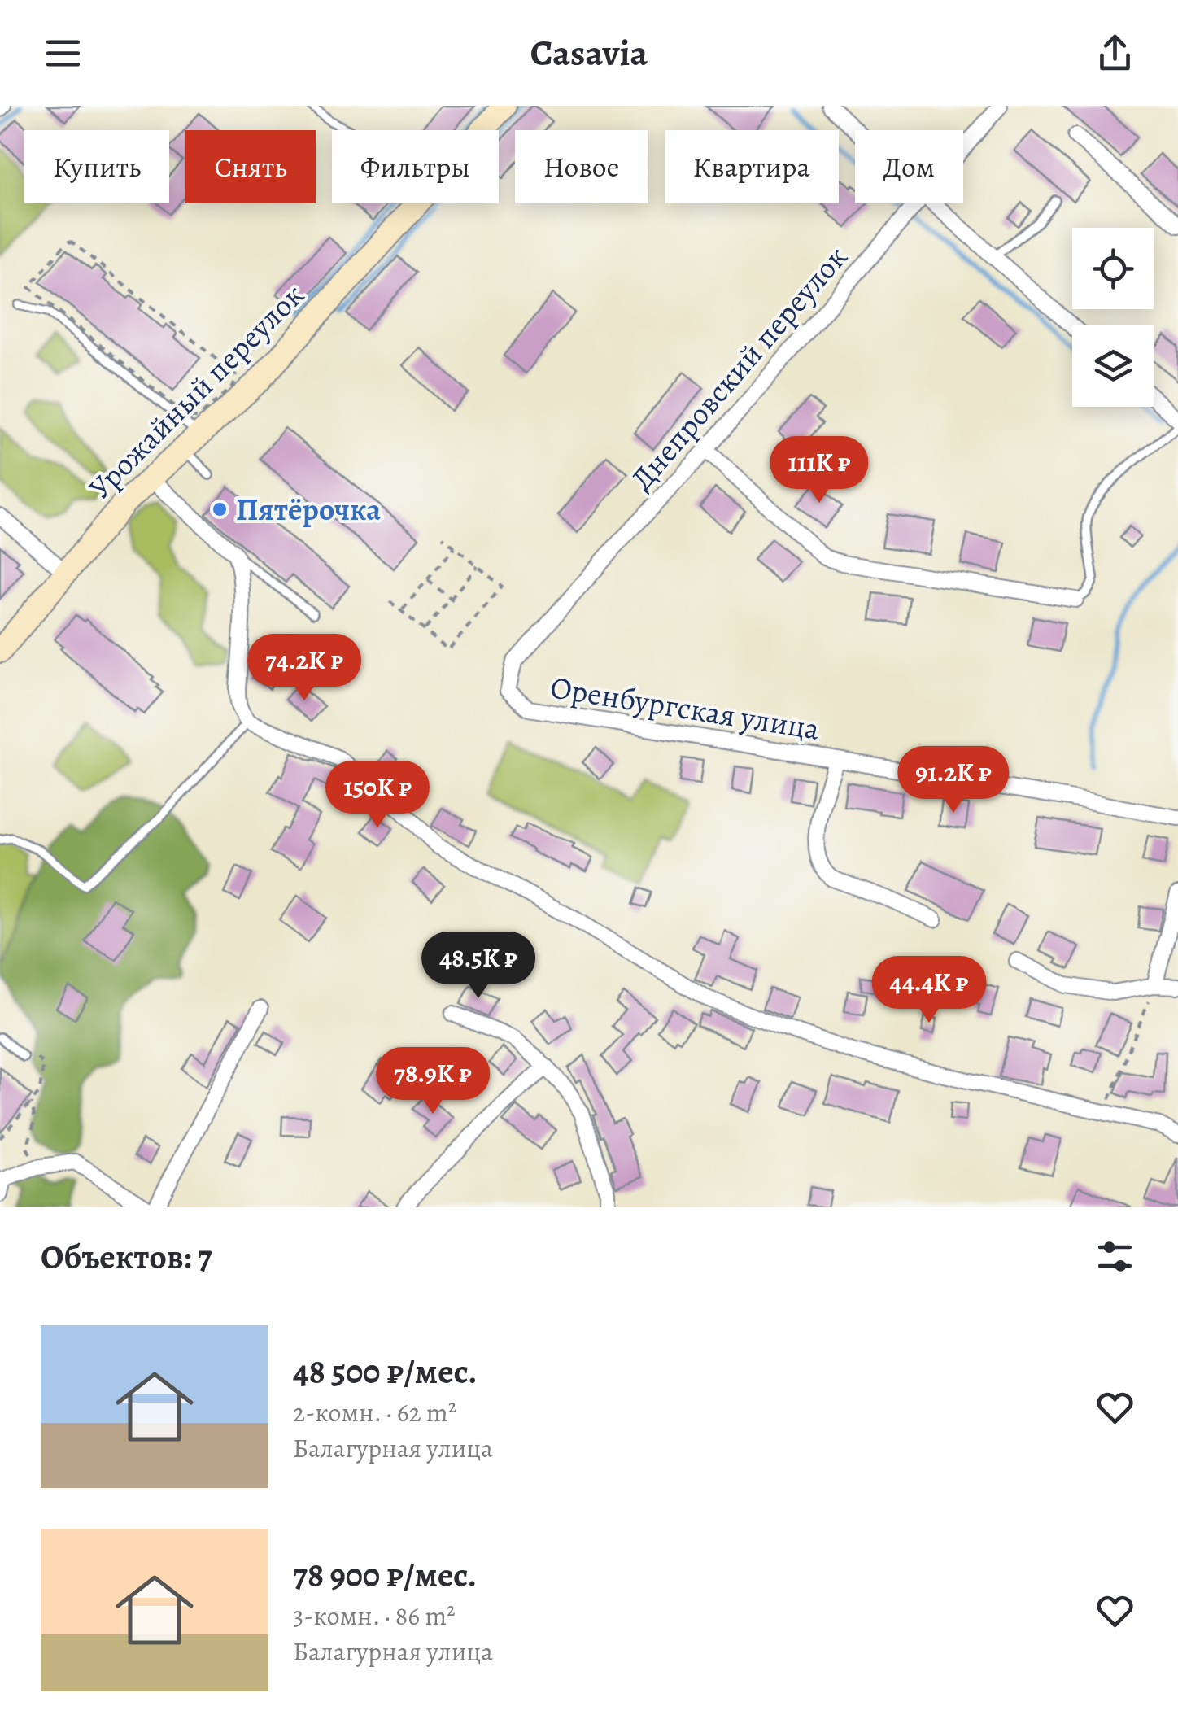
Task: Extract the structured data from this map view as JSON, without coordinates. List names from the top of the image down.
{
  "streets": {
    "street": ["Днепровский переулок", "Урожайный переулок", "Оренбургская улица"]
  },
  "crossings": [
    ["Днепровский переулок", "Оренбургская улица"]
  ],
  "places": ["Пятёрочка"],
  "page": {
    "header": "Casavia",
    "chip": [
      "Купить",
      "Снять",
      "Фильтры",
      "Новое",
      "Квартира",
      "Дом"
    ],
    "price": [
      "111K ₽",
      "74.2K ₽",
      "91.2K ₽",
      "150K ₽",
      "48.5K ₽",
      "44.4K ₽",
      "78.9K ₽"
    ],
    "heading": "Объектов: 7",
    "list": [
      {
        "name": "48 500 ₽/мес.",
        "note": "2-комн. · 62 m² · Балагурная улица"
      },
      {
        "name": "78 900 ₽/мес.",
        "note": "3-комн. · 86 m² · Балагурная улица"
      }
    ]
  }
}
